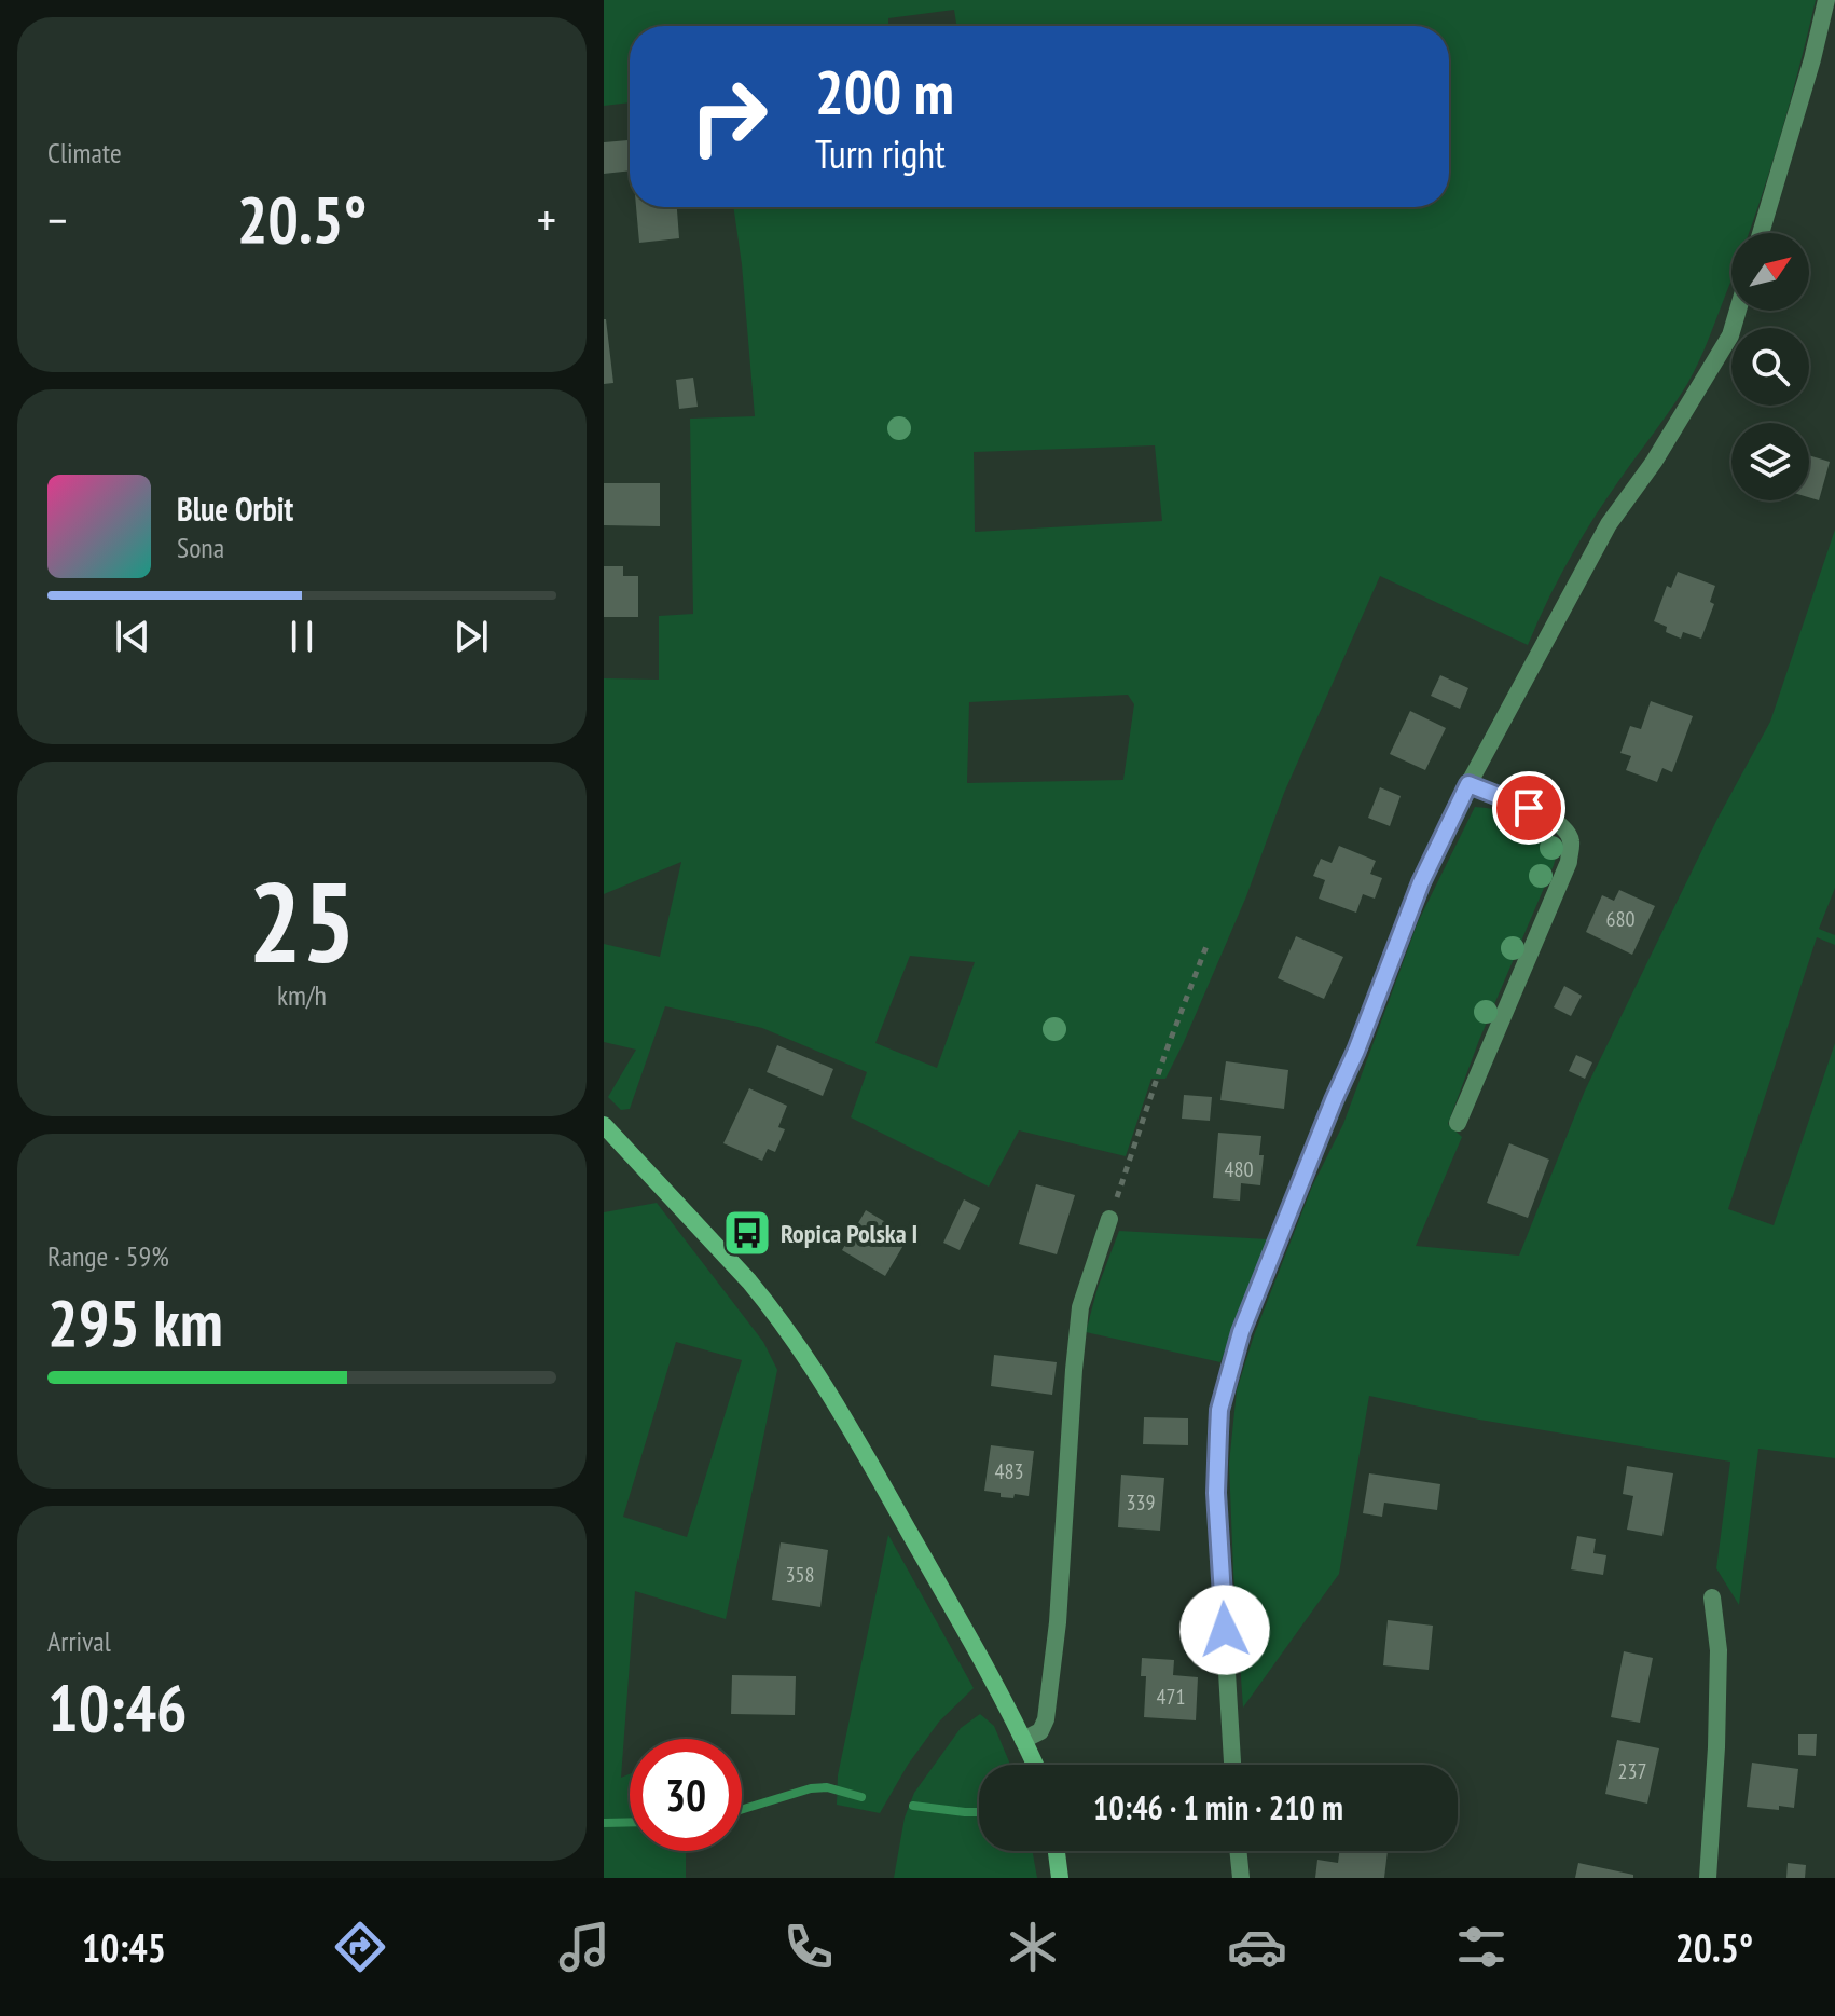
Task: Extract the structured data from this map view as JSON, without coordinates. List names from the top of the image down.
{
  "places": {
    "bus stop": ["Ropica Polska I"]
  },
  "house_numbers": [
    "680",
    "480",
    "483",
    "339",
    "358",
    "471",
    "237"
  ],
  "north": "top right",
  "page": {
    "tile": [
      "Climate",
      ["25", "km/h"],
      ["Range · 59%", "295 km"],
      ["Arrival", "10:46"]
    ],
    "turn": ["200 m", "Turn right"],
    "heat": ["−", "20.5°", "+"],
    "song": ["Blue Orbit", "Sona"],
    "limit": "30",
    "trip": "10:46 · 1 min · 210 m",
    "tabs": ["10:45", "20.5°"]
  }
}
